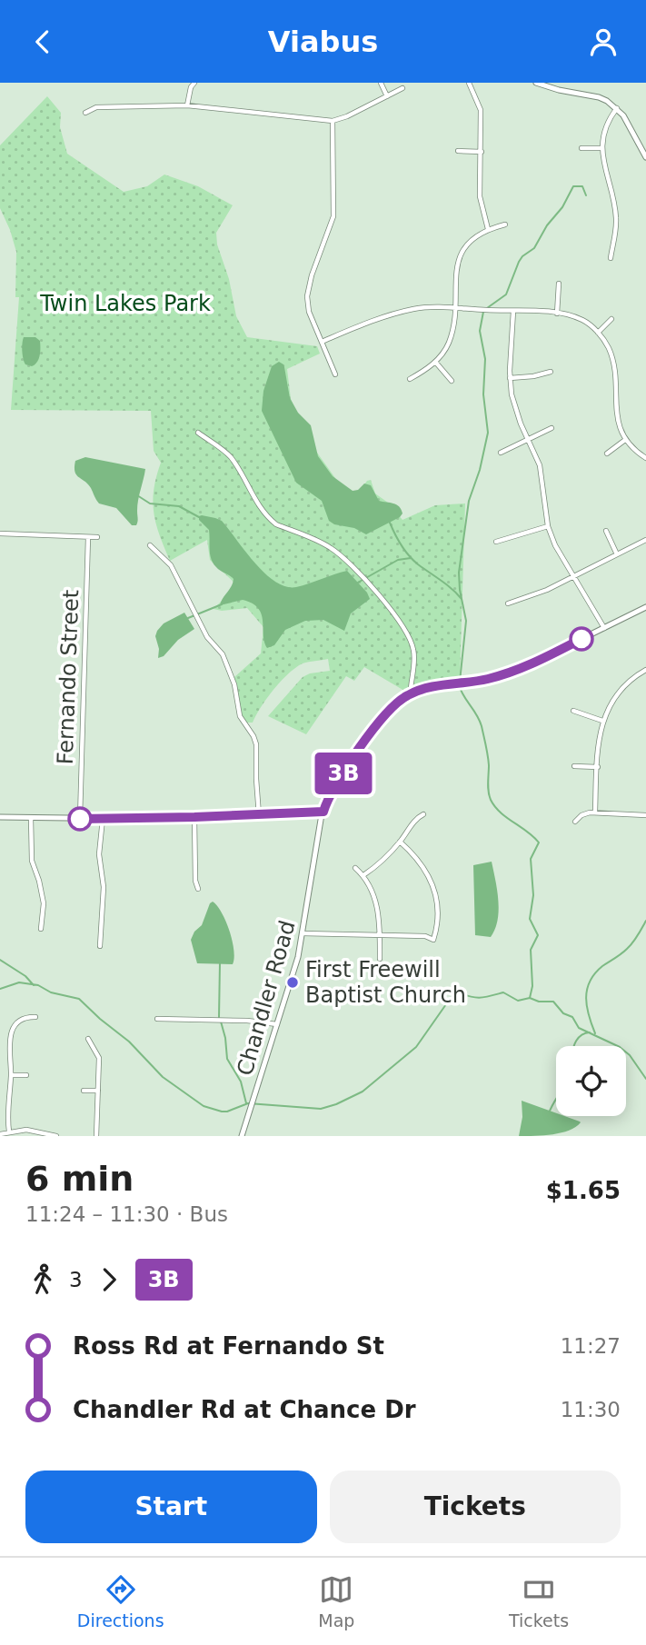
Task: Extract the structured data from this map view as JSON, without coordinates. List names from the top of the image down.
{
  "streets": {
    "street": ["Fernando Street", "Chandler Road"]
  },
  "parks": ["Twin Lakes Park"],
  "places": ["First Freewill Baptist Church"],
  "lines": ["bus line 3B"],
  "page": {
    "header": "Viabus",
    "on_map": "3B",
    "heading": ["6 min", "11:24 – 11:30 · Bus", "$1.65"],
    "legs": ["3", "3B"],
    "list": [
      {
        "name": "Ross Rd at Fernando St",
        "value": "11:27"
      },
      {
        "name": "Chandler Rd at Chance Dr",
        "value": "11:30"
      }
    ],
    "buttons": ["Start", "Tickets"],
    "tabs": ["Directions", "Map", "Tickets"]
  }
}
